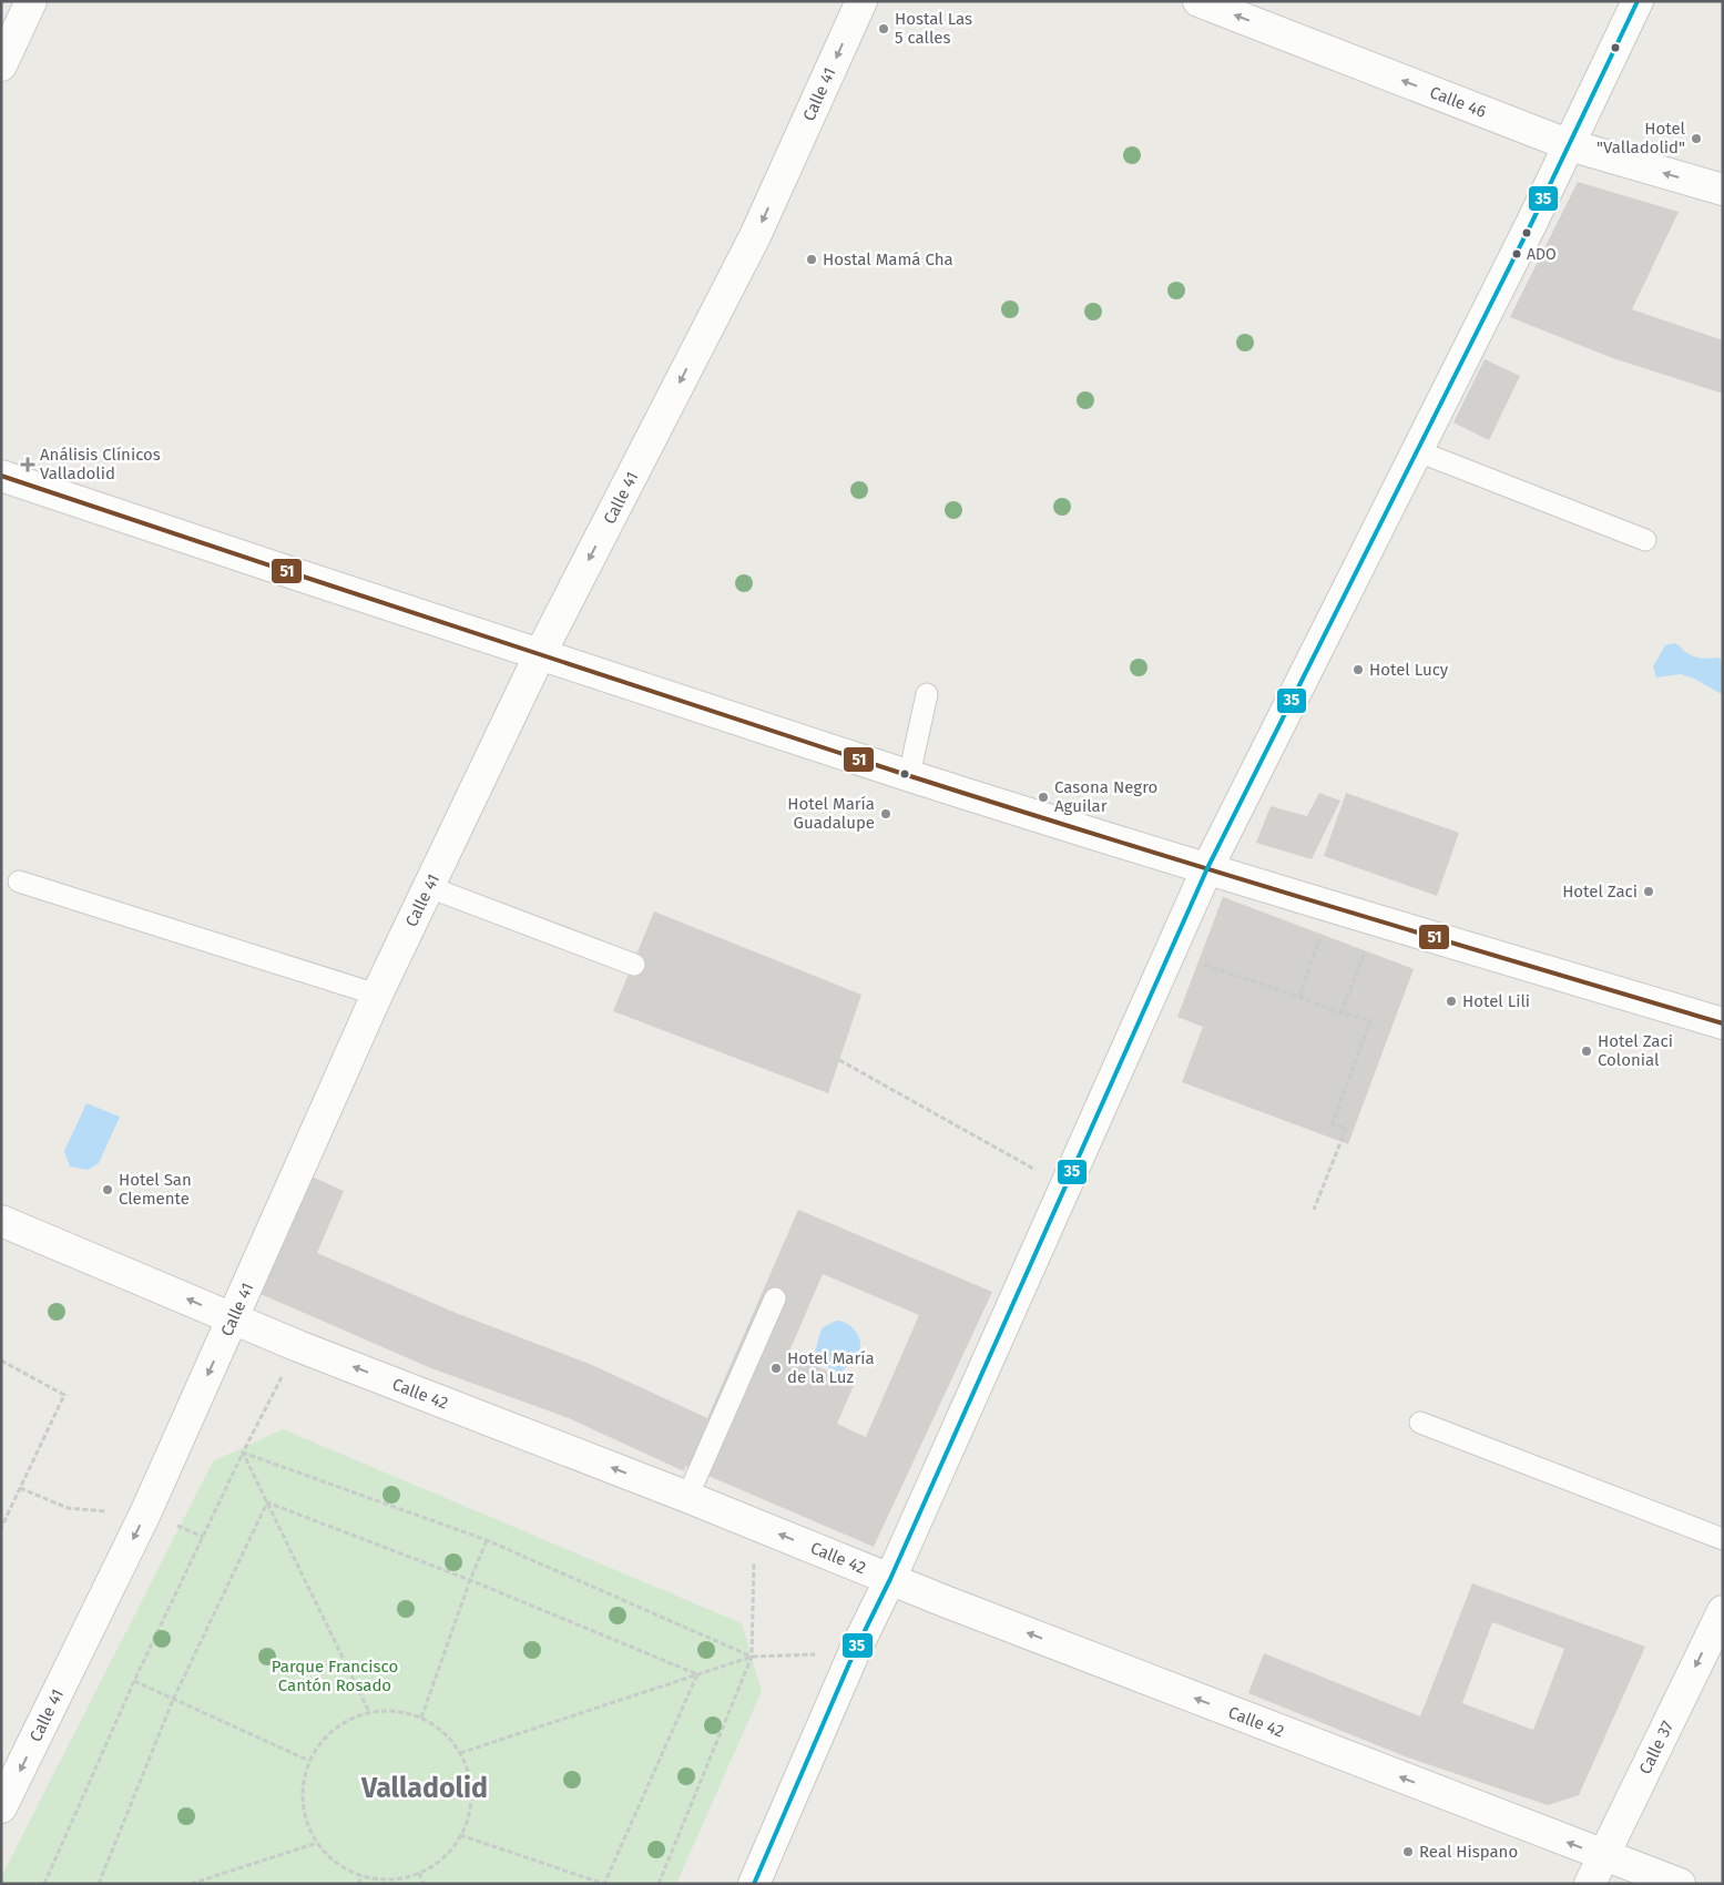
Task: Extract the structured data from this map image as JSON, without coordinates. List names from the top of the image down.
{
  "streets": {
    "main road": [
      "Calle 41",
      "Calle 46",
      "Calle 42",
      "Calle 37"
    ]
  },
  "crossings": [
    ["Calle 41", "Calle 42"],
    ["Calle 42", "Calle 37"]
  ],
  "one_way": [
    "Calle 41",
    "Calle 46",
    "Calle 42",
    "Calle 37"
  ],
  "districts": ["Valladolid"],
  "parks": ["Parque Francisco Cantón Rosado"],
  "places": {
    "other": [
      "Hostal Las 5 calles",
      "Hotel \"Valladolid\"",
      "ADO",
      "Hostal Mamá Cha",
      "Hotel Lucy",
      "Casona Negro Aguilar",
      "Hotel María Guadalupe",
      "Hotel Zaci",
      "Hotel Lili",
      "Hotel Zaci Colonial",
      "Hotel San Clemente",
      "Hotel María de la Luz",
      "Real Hispano"
    ],
    "health": ["Análisis Clínicos Valladolid"]
  },
  "lines": ["transit line 35", "transit line 51"]
}
